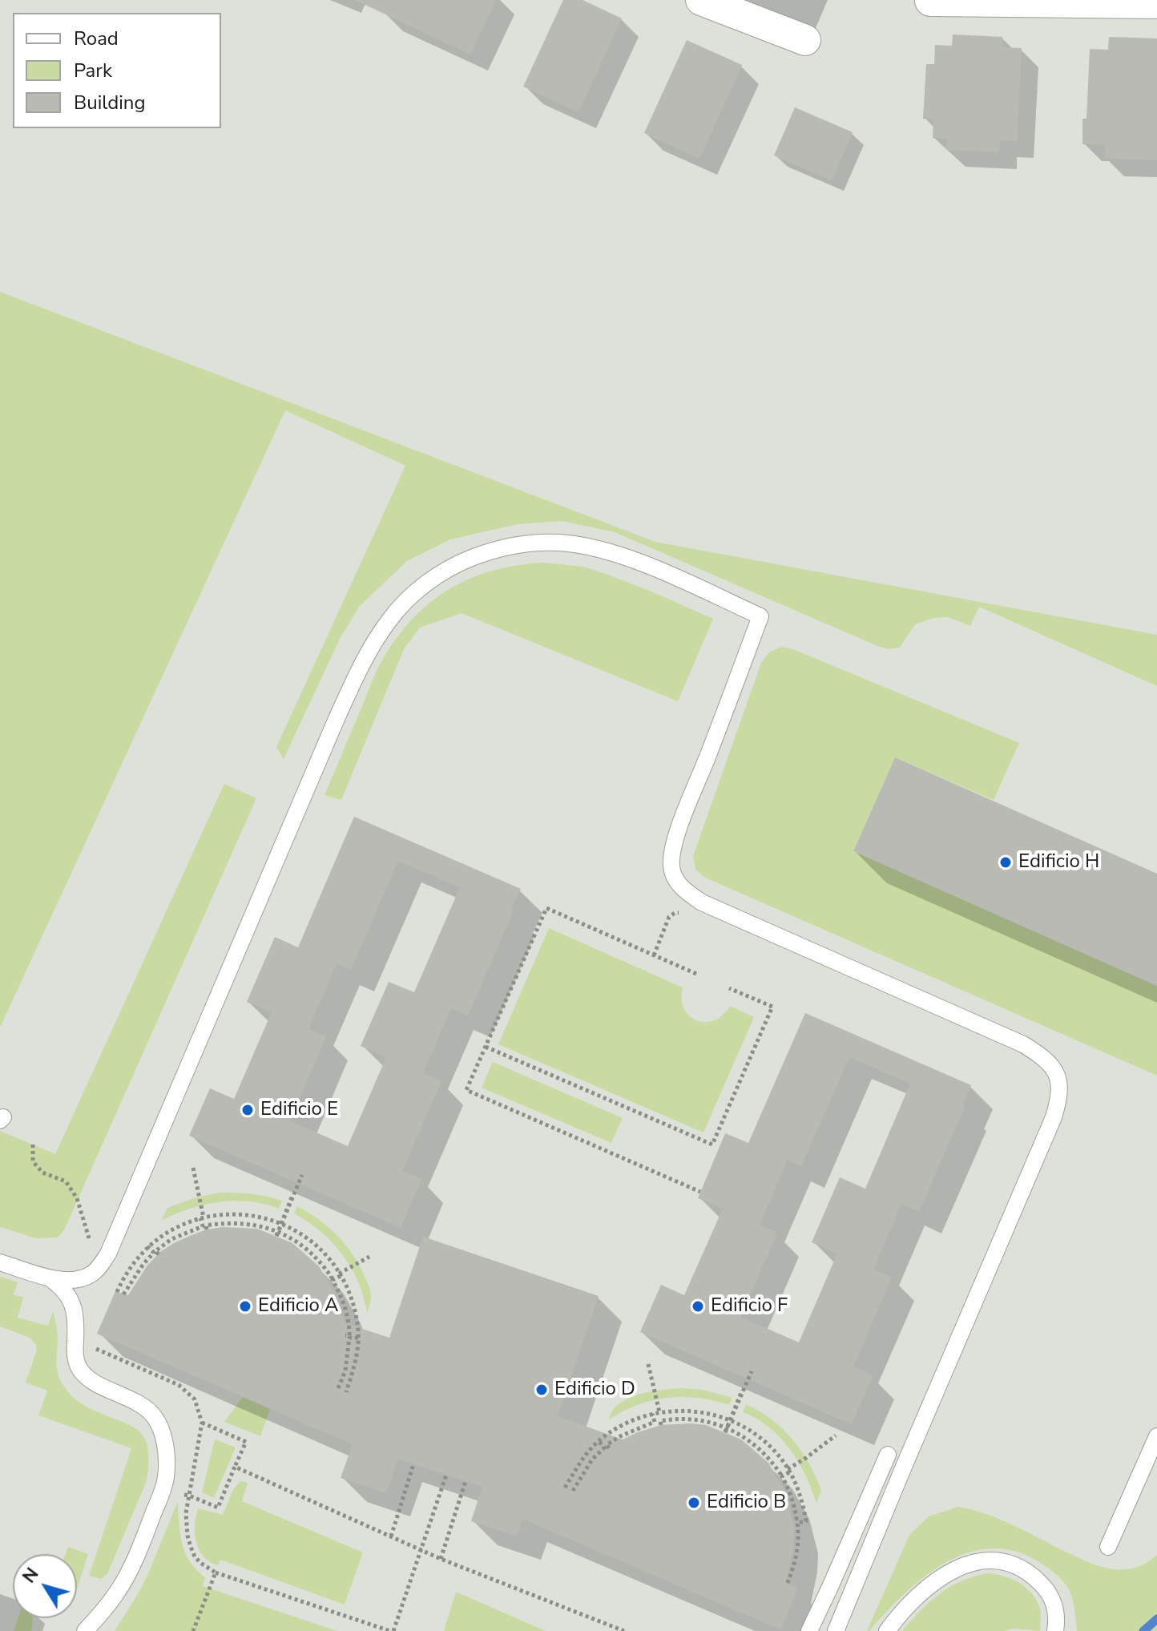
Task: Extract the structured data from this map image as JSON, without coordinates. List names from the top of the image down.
{
  "places": [
    "Edificio H",
    "Edificio E",
    "Edificio A",
    "Edificio F",
    "Edificio D",
    "Edificio B"
  ],
  "legend": ["Road", "Park", "Building"],
  "north": "top left"
}
